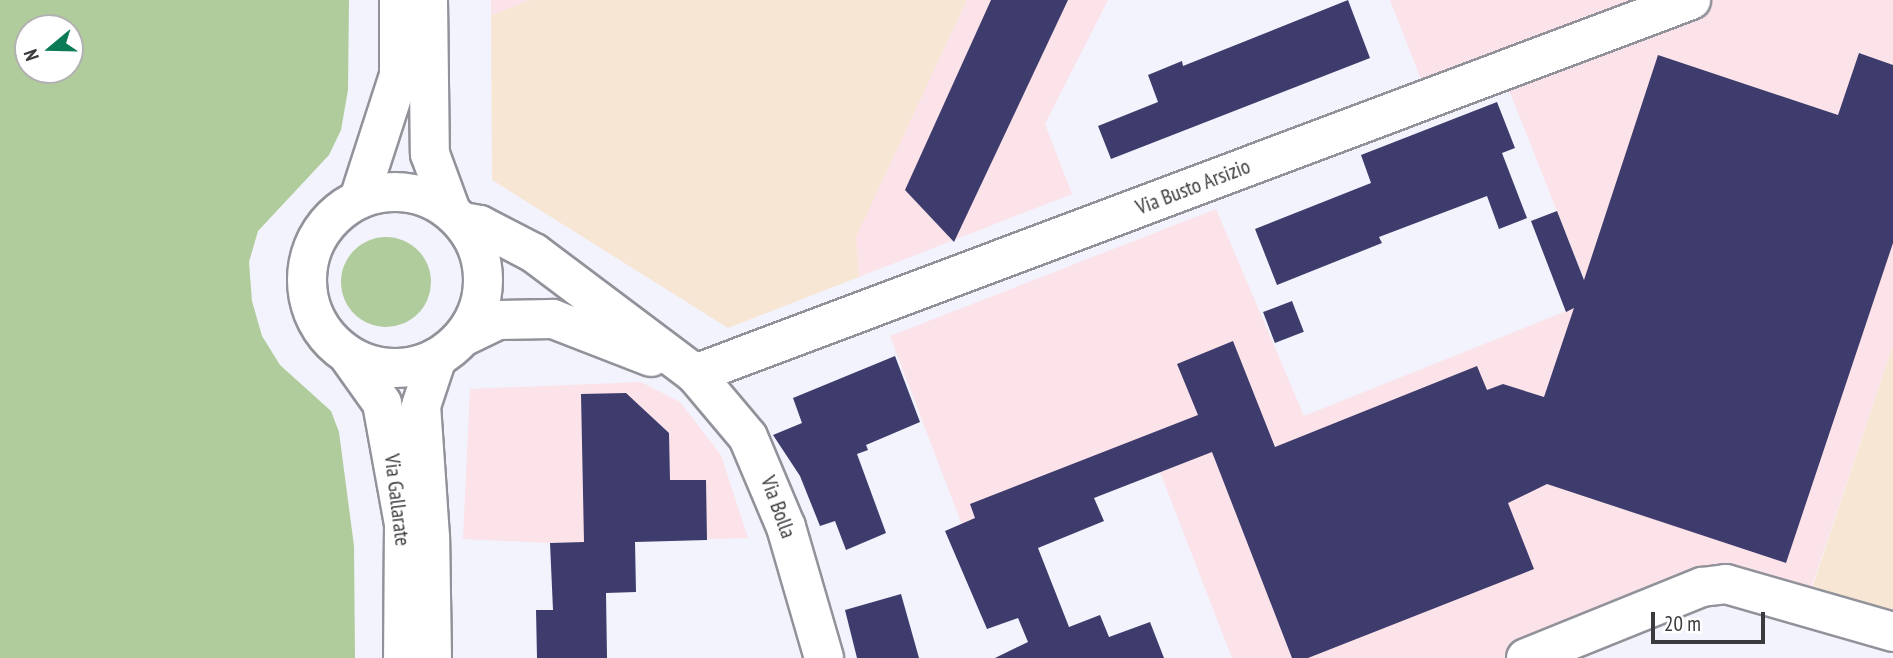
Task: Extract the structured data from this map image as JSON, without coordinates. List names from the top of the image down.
{
  "streets": {
    "street": ["Via Busto Arsizio", "Via Gallarate", "Via Bolla"]
  },
  "crossings": [
    ["Via Busto Arsizio", "Via Bolla"],
    ["Via Gallarate", "Via Bolla"]
  ],
  "scale_bar": "20 m",
  "north": "left"
}
